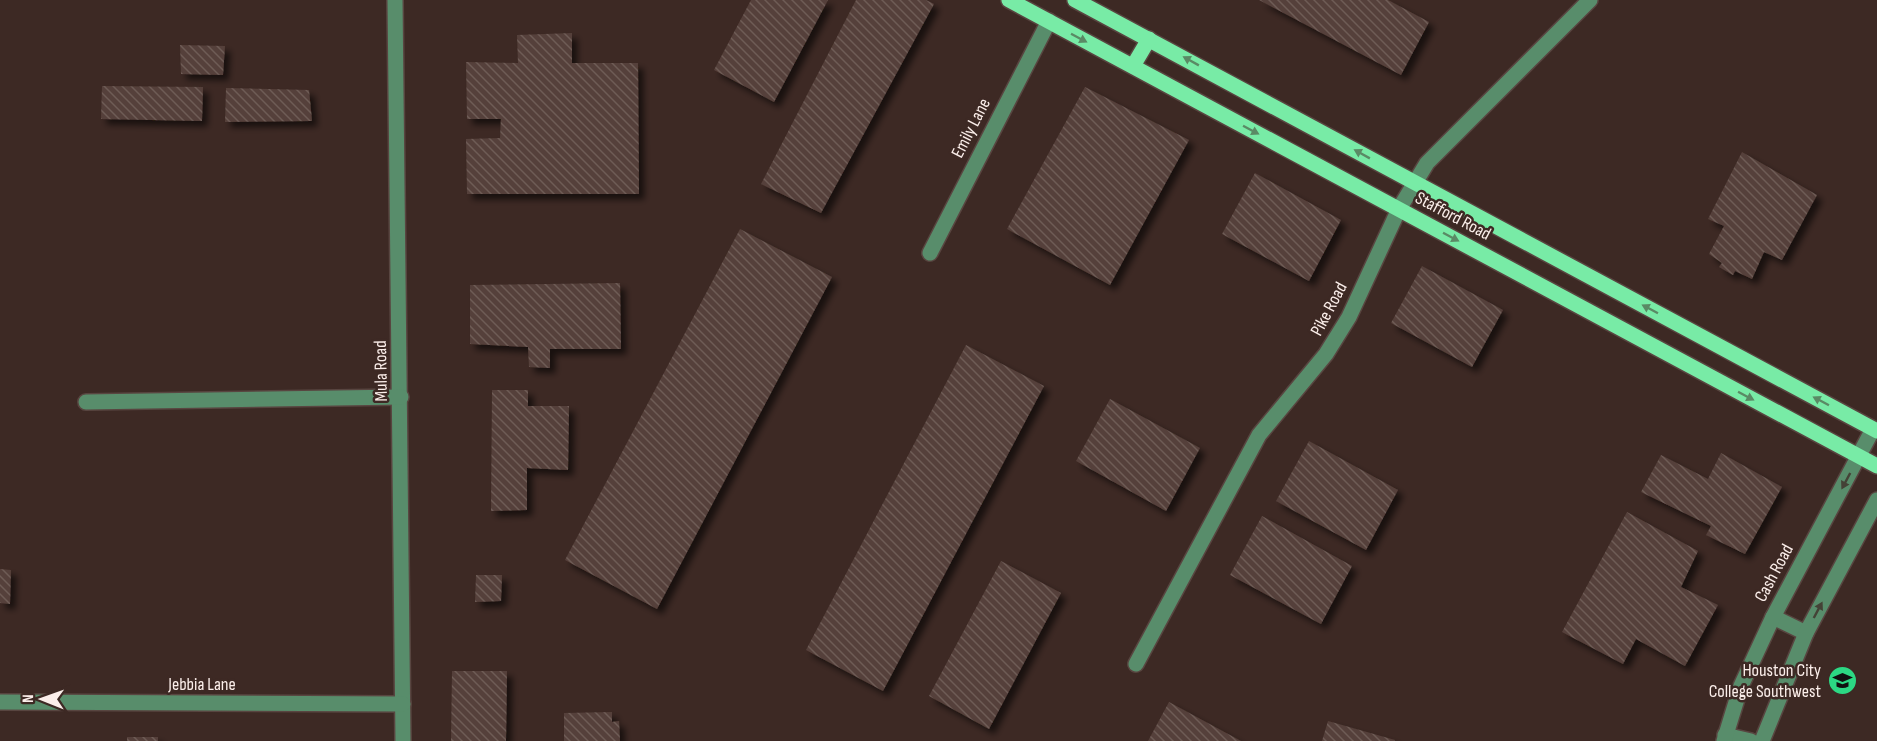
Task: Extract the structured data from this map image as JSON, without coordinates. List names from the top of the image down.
{
  "streets": {
    "main road": ["Stafford Road"],
    "street": [
      "Emily Lane",
      "Pike Road",
      "Mula Road",
      "Cash Road",
      "Jebbia Lane"
    ]
  },
  "crossings": [
    ["Emily Lane", "Stafford Road"],
    ["Stafford Road", "Pike Road"],
    ["Stafford Road", "Cash Road"],
    ["Mula Road", "Jebbia Lane"]
  ],
  "places": {
    "school or university": ["Houston City College Southwest"]
  },
  "north": "left"
}
